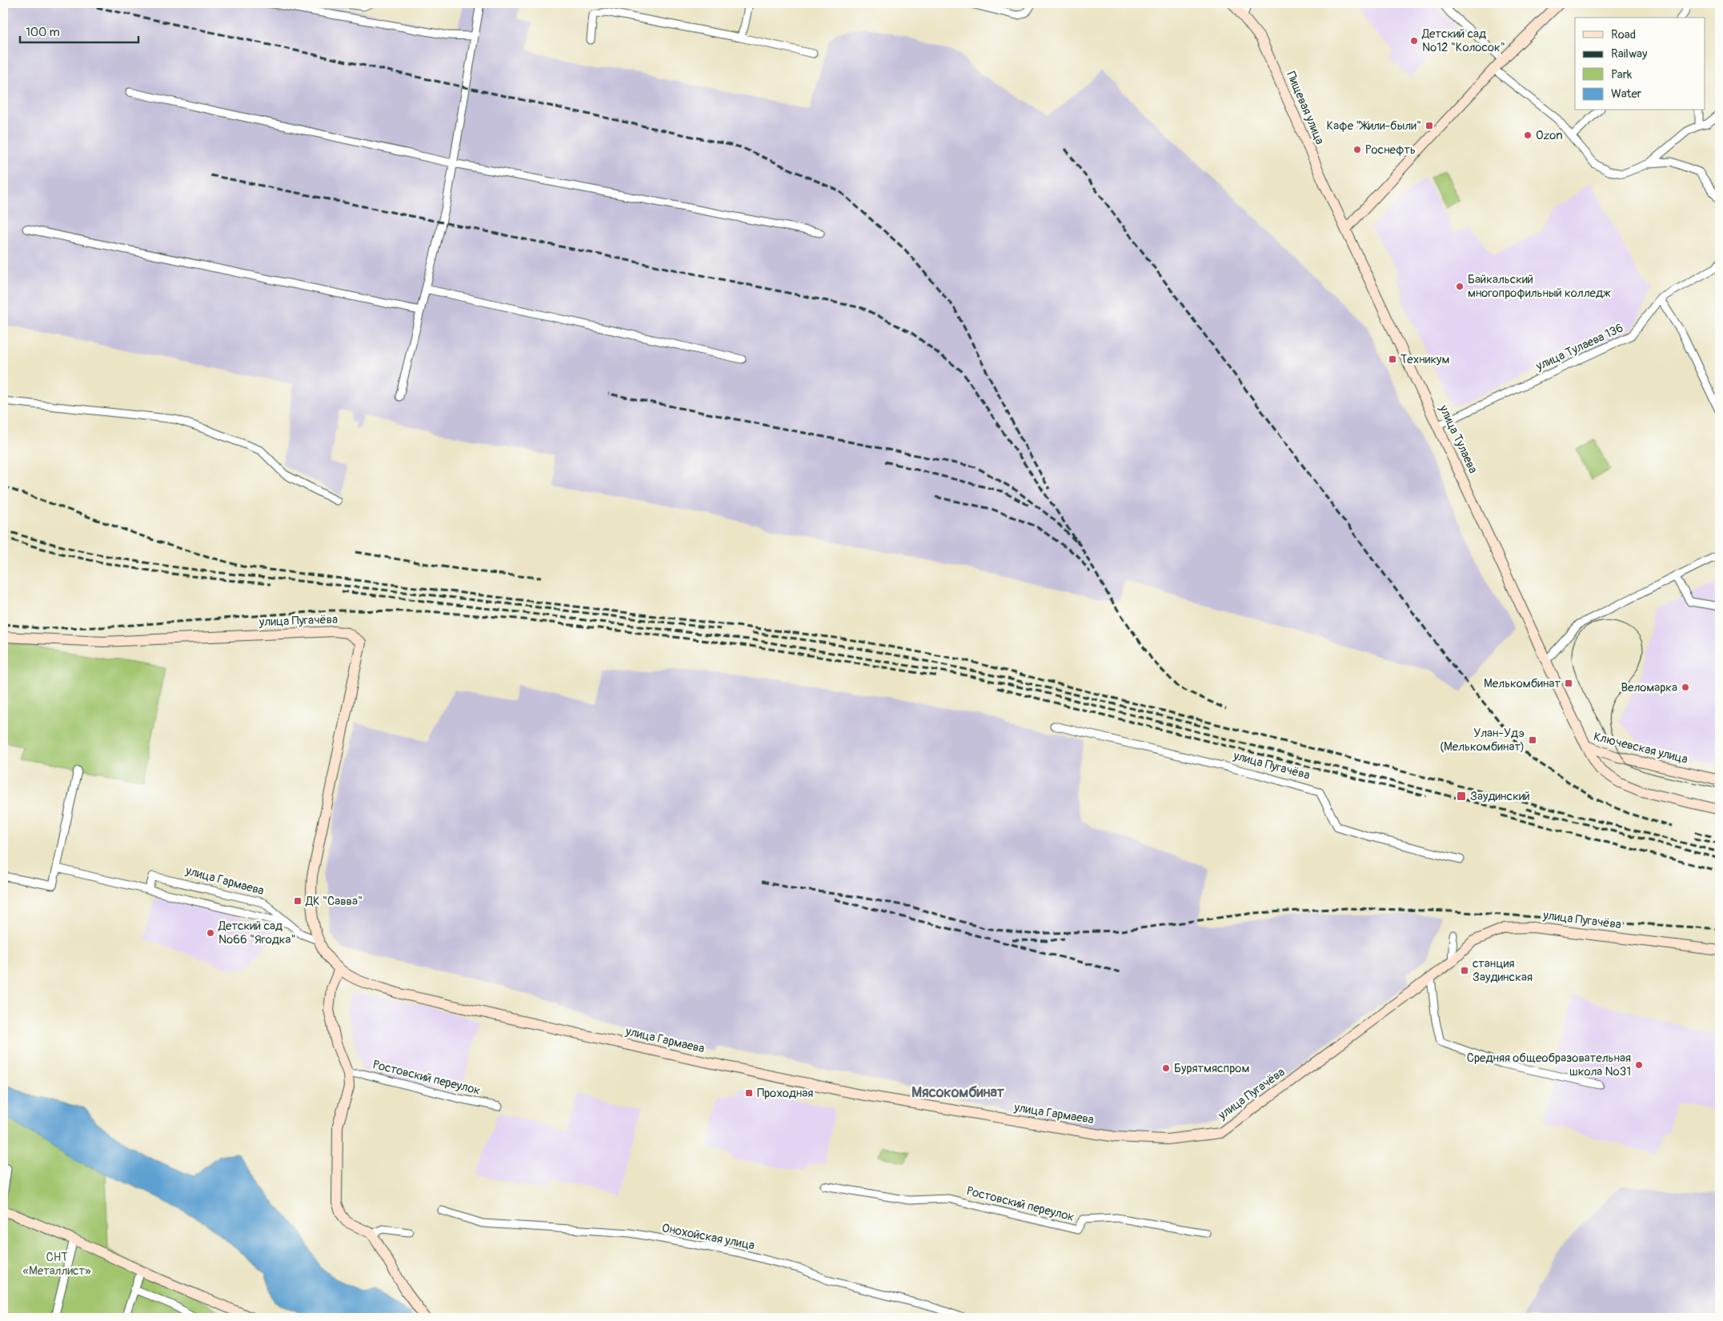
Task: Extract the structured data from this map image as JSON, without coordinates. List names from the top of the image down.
{
  "streets": {
    "street": [
      "Пищевая улица",
      "улица Тулаева 136",
      "улица Тулаева",
      "улица Пугачёва",
      "Ключевская улица",
      "улица Гармаева",
      "Ростовский переулок",
      "Онохойская улица"
    ]
  },
  "crossings": [
    ["Пищевая улица", "улица Тулаева"],
    ["улица Тулаева 136", "улица Тулаева"],
    ["улица Тулаева", "Ключевская улица"],
    ["улица Пугачёва", "улица Гармаева"]
  ],
  "districts": ["Мясокомбинат"],
  "parks": ["СНТ «Металлист»"],
  "places": {
    "other": [
      "Детский сад №12 \"Колосок\"",
      "Ozon",
      "Роснефть",
      "Байкальский многопрофильный колледж",
      "Веломарка",
      "Детский сад №66 \"Ягодка\"",
      "Средняя общеобразовательная школа №31",
      "Бурятмяспром"
    ],
    "transit": [
      "Кафе \"Жили-были\"",
      "Техникум",
      "Мелькомбинат",
      "Улан-Удэ (Мелькомбинат)",
      "Заудинский",
      "ДК \"Савва\"",
      "станция Заудинская",
      "Проходная"
    ]
  },
  "legend": [
    "Road",
    "Railway",
    "Park",
    "Water"
  ],
  "scale_bar": "100 m"
}
